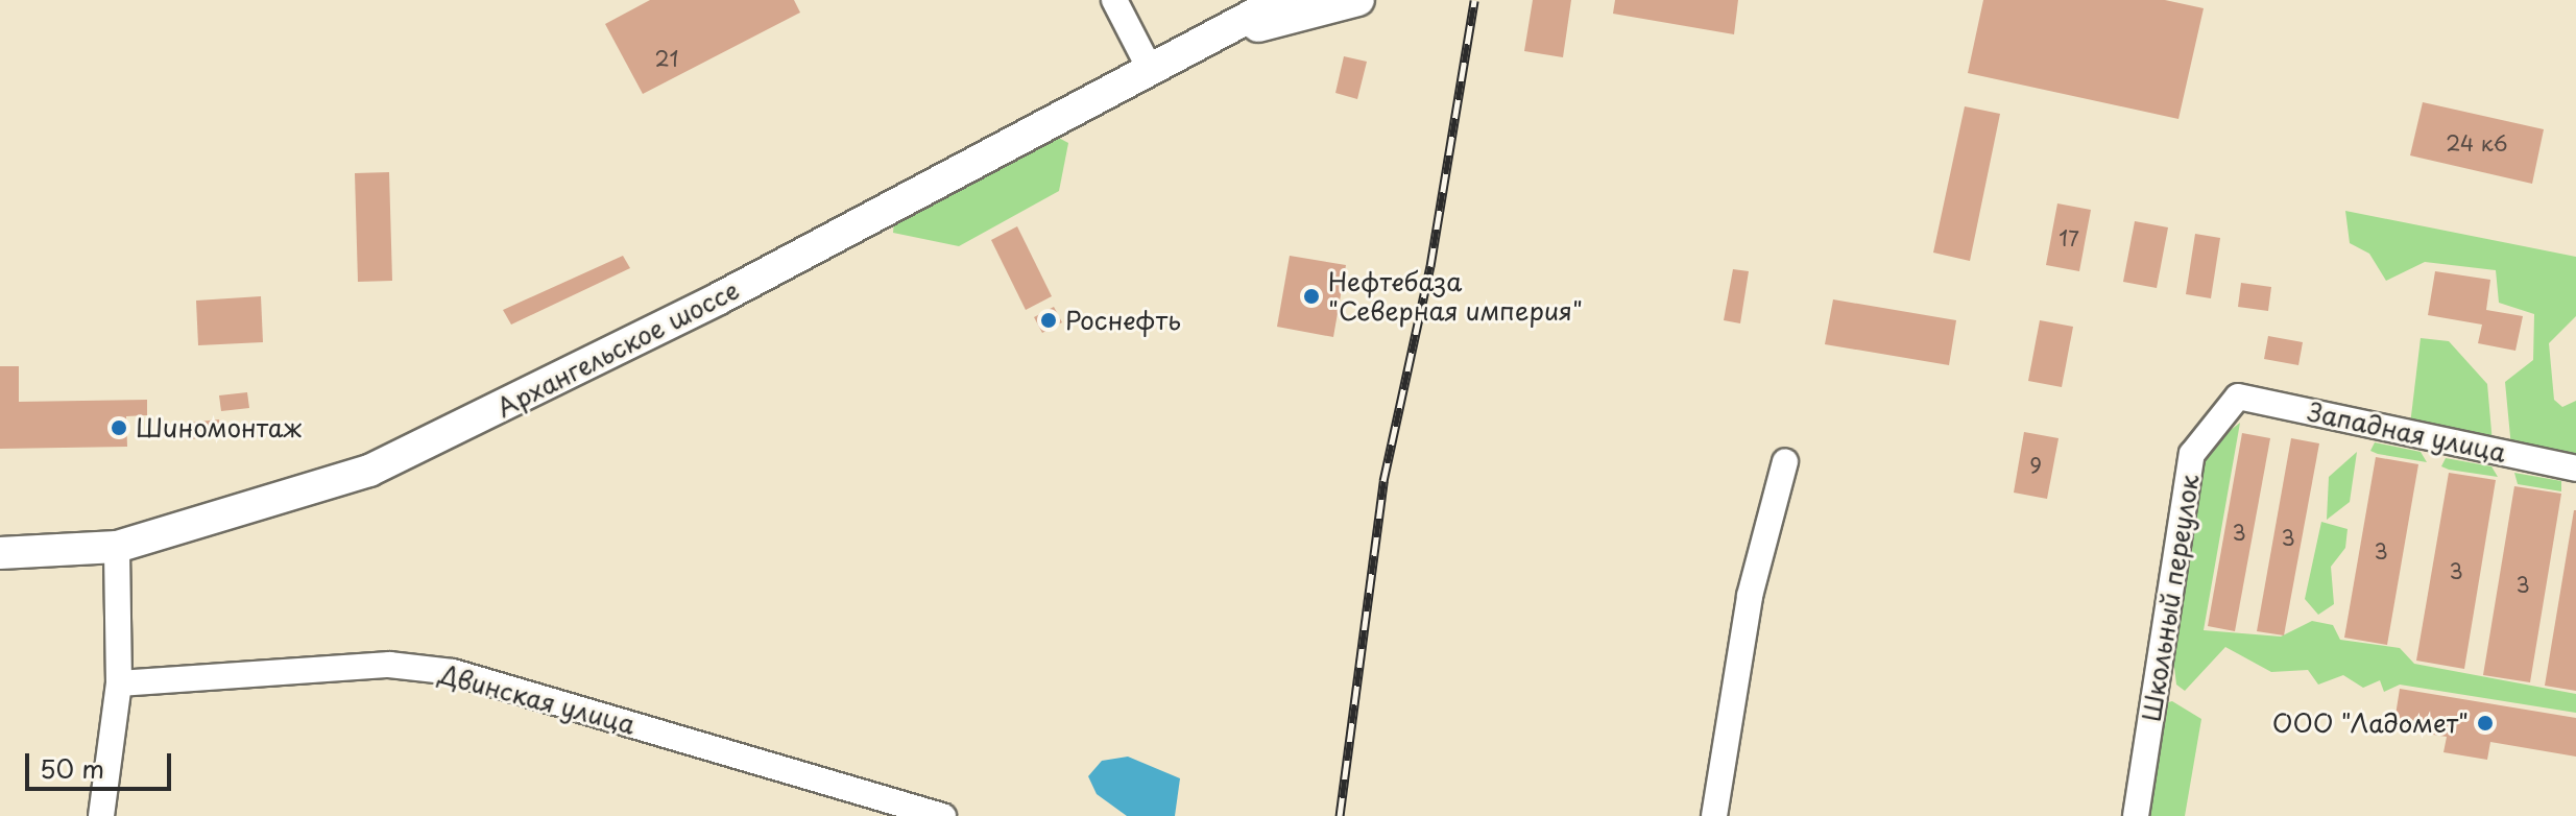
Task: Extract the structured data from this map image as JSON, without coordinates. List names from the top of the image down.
{
  "streets": {
    "main road": ["Архангельское шоссе"],
    "street": ["Западная улица", "Школьный переулок", "Двинская улица"]
  },
  "crossings": [
    ["Западная улица", "Школьный переулок"]
  ],
  "places": [
    "Нефтебаза \"Северная империя\"",
    "Роснефть",
    "Шиномонтаж",
    "ООО \"Ладомет\""
  ],
  "house_numbers": [
    "21",
    "24 к6",
    "17",
    "9",
    "3",
    "3",
    "3",
    "3",
    "3"
  ],
  "scale_bar": "50 m"
}
